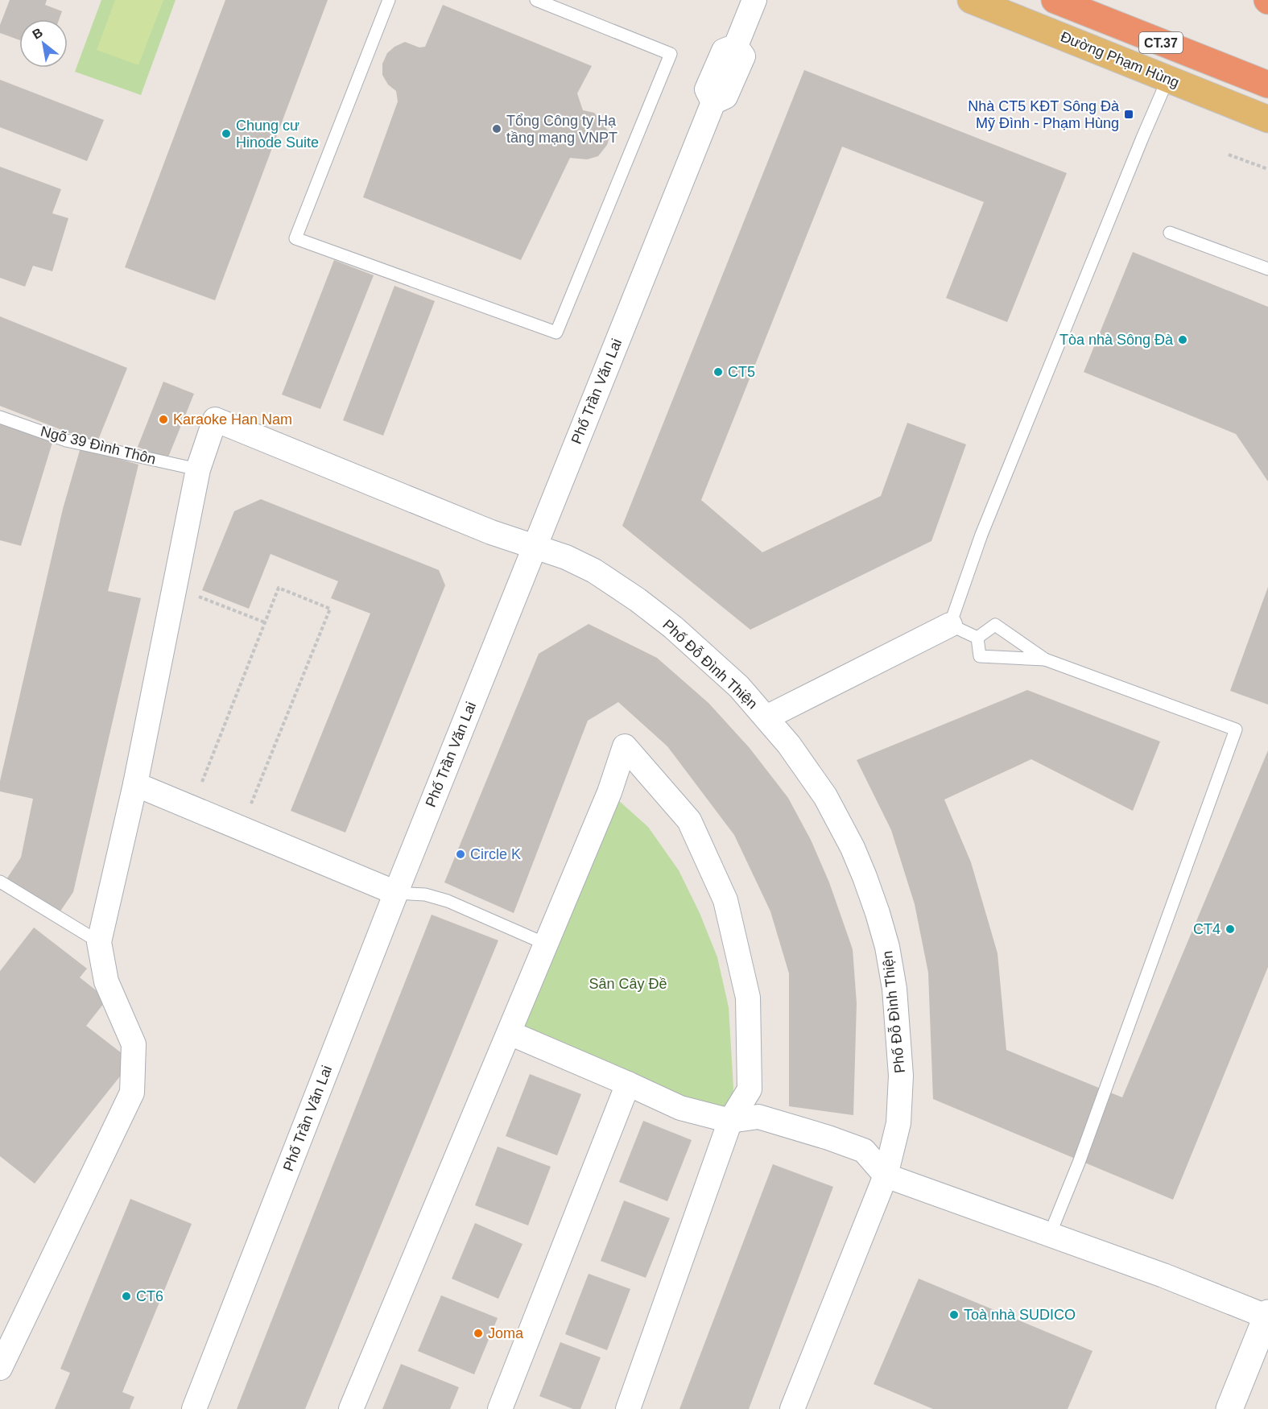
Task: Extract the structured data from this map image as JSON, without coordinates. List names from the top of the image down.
{
  "streets": {
    "highway": ["CT.37"],
    "main road": ["Đường Phạm Hùng"],
    "street": ["Phố Trần Văn Lai", "Phố Đỗ Đình Thiện"],
    "lane": ["Ngõ 39 Đình Thôn"]
  },
  "crossings": [
    ["Phố Trần Văn Lai", "Phố Đỗ Đình Thiện"],
    ["Ngõ 39 Đình Thôn", "Phố Đỗ Đình Thiện"]
  ],
  "parks": ["Sân Cây Đề"],
  "places": {
    "transit": ["Nhà CT5 KĐT Sông Đà Mỹ Đình - Phạm Hùng"],
    "other": [
      "Tổng Công ty Hạ tầng mạng VNPT",
      "Chung cư Hinode Suite",
      "Tòa nhà Sông Đà",
      "CT5",
      "Karaoke Han Nam",
      "Circle K",
      "CT4",
      "CT6",
      "Toà nhà SUDICO",
      "Joma"
    ]
  },
  "north": "top left"
}
